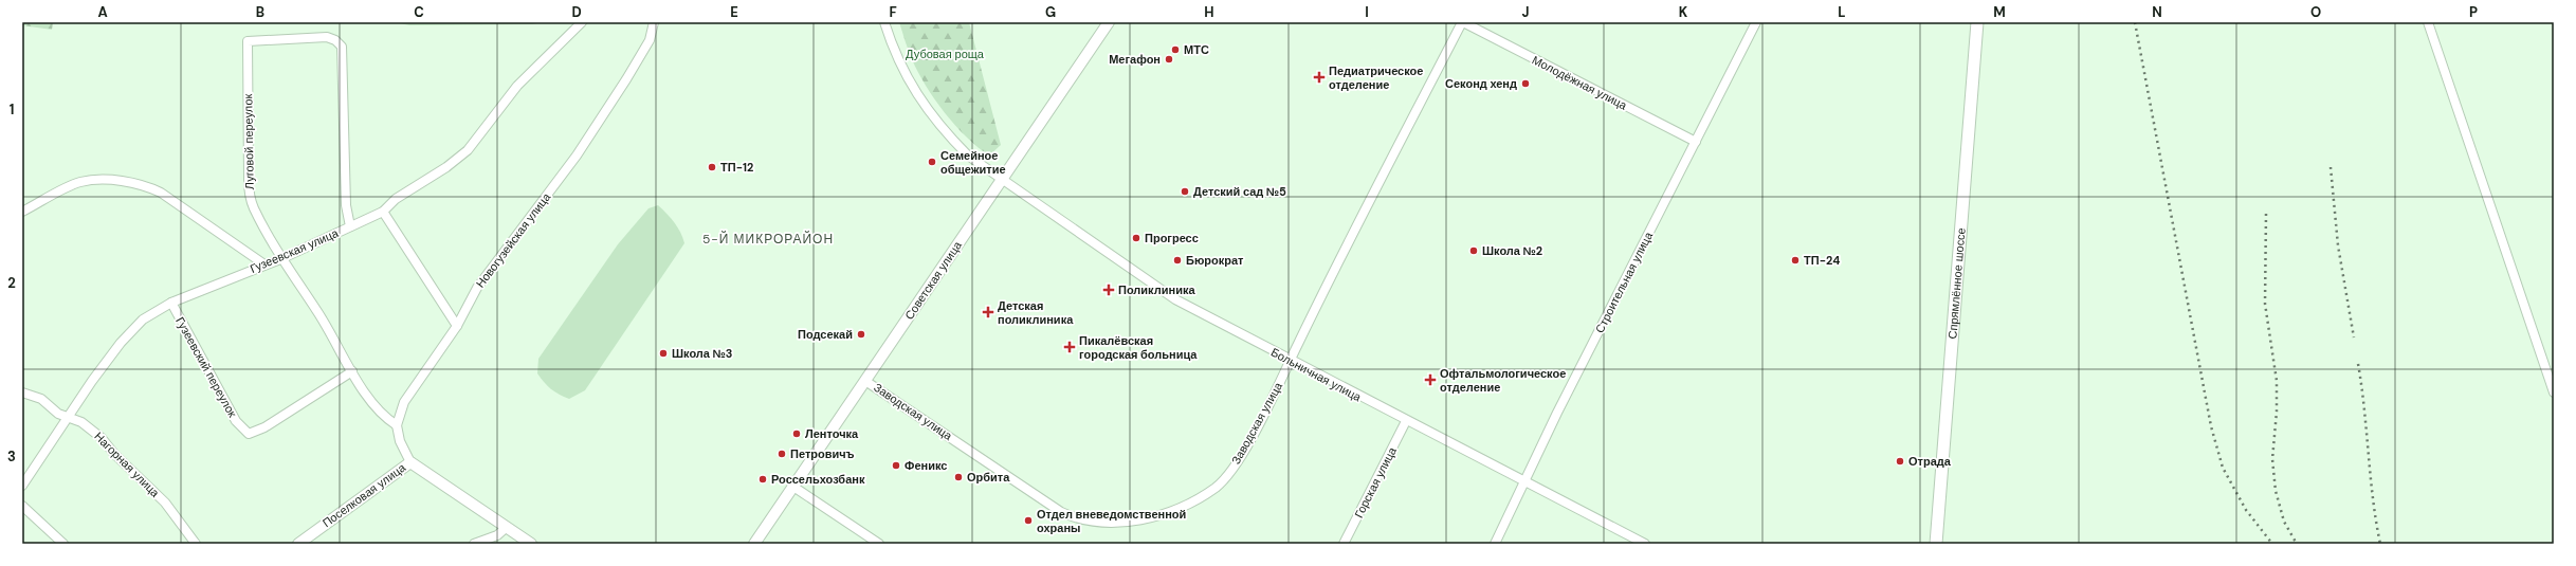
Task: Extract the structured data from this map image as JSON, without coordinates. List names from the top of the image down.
{
  "streets": {
    "main road": ["Спрямлённое шоссе"],
    "street": [
      "Молодёжная улица",
      "Луговой переулок",
      "Новогузейская улица",
      "Гузеевская улица",
      "Советская улица",
      "Строительная улица",
      "Гузеевский переулок",
      "Больничная улица",
      "Заводская улица",
      "Нагорная улица",
      "Горская улица",
      "Поселковая улица"
    ]
  },
  "crossings": [
    ["Молодёжная улица", "Строительная улица"],
    ["Молодёжная улица", "Заводская улица"],
    ["Луговой переулок", "Новогузейская улица"],
    ["Луговой переулок", "Гузеевская улица"],
    ["Луговой переулок", "Гузеевский переулок"],
    ["Гузеевская улица", "Гузеевский переулок"],
    ["Гузеевская улица", "Нагорная улица"],
    ["Советская улица", "Больничная улица"],
    ["Советская улица", "Заводская улица"],
    ["Строительная улица", "Больничная улица"],
    ["Больничная улица", "Заводская улица"],
    ["Больничная улица", "Горская улица"]
  ],
  "districts": ["5-Й МИКРОРАЙОН"],
  "parks": ["Дубовая роща"],
  "places": {
    "other": [
      "МТС",
      "Мегафон",
      "Секонд хенд",
      "Семейное общежитие",
      "ТП-12",
      "Детский сад №5",
      "Прогресс",
      "Школа №2",
      "Бюрократ",
      "ТП-24",
      "Подсекай",
      "Школа №3",
      "Ленточка",
      "Петровичъ",
      "Отрада",
      "Феникс",
      "Орбита",
      "Россельхозбанк",
      "Отдел вневедомственной охраны"
    ],
    "health": [
      "Педиатрическое отделение",
      "Поликлиника",
      "Детская поликлиника",
      "Пикалёвская городская больница",
      "Офтальмологическое отделение"
    ]
  },
  "grid": {
    "columns": [
      "A",
      "B",
      "C",
      "D",
      "E",
      "F",
      "G",
      "H",
      "I",
      "J",
      "K",
      "L",
      "M",
      "N",
      "O",
      "P"
    ],
    "rows": ["1", "2", "3"]
  }
}
